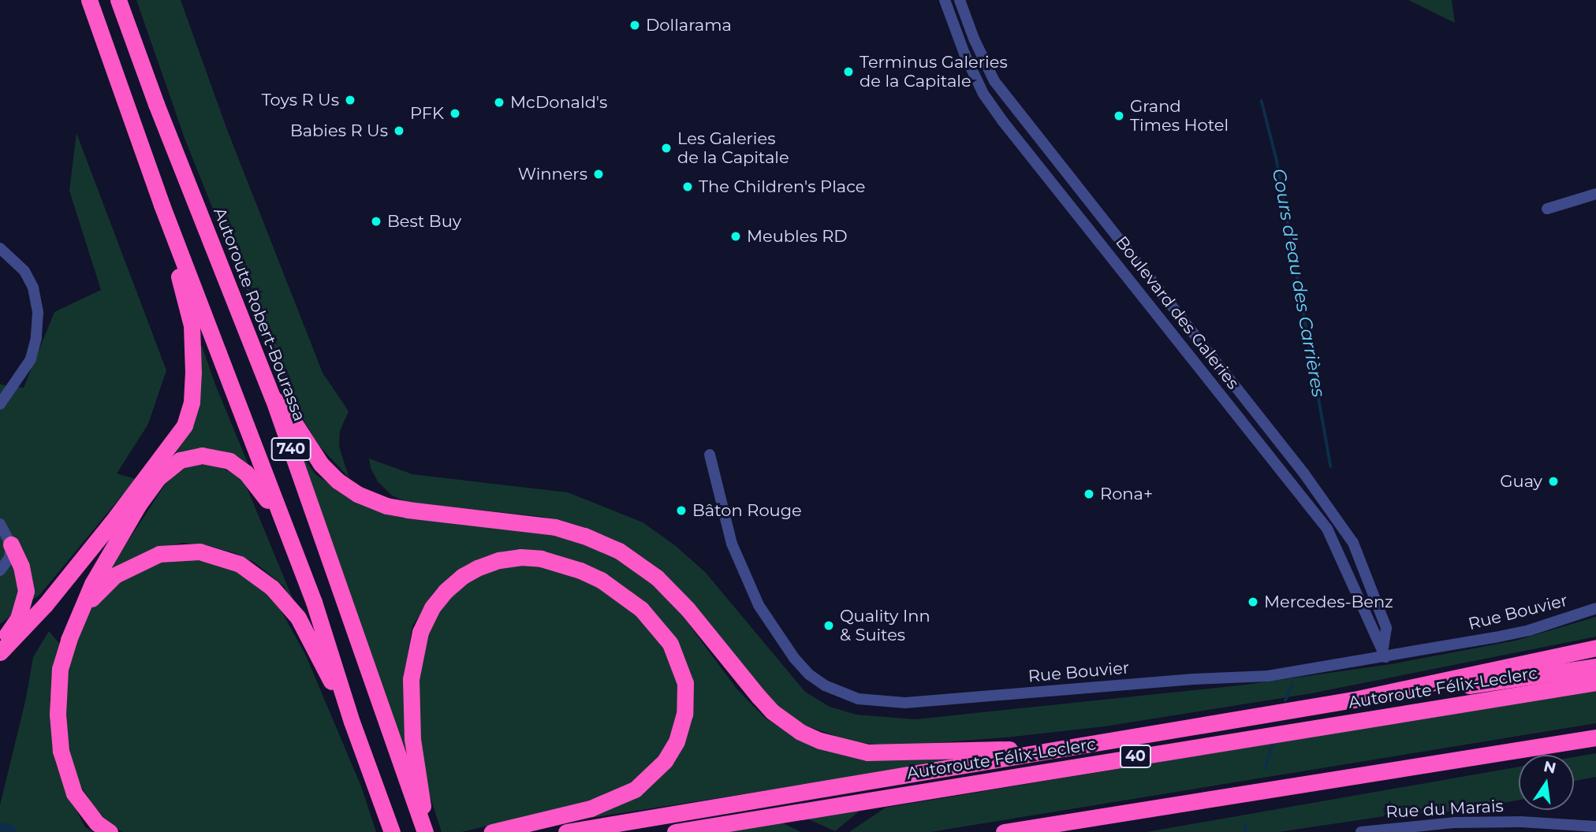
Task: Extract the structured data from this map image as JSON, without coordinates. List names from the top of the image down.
{
  "streets": {
    "highway": [
      "Autoroute Robert-Bourassa",
      "740",
      "Autoroute Félix-Leclerc",
      "40"
    ],
    "street": ["Boulevard des Galeries", "Rue Bouvier", "Rue du Marais"]
  },
  "crossings": [
    ["Boulevard des Galeries", "Rue Bouvier"]
  ],
  "water": ["Cours d'eau des Carrières"],
  "places": [
    "Dollarama",
    "Terminus Galeries de la Capitale",
    "Toys R Us",
    "McDonald's",
    "PFK",
    "Grand Times Hotel",
    "Babies R Us",
    "Les Galeries de la Capitale",
    "Winners",
    "The Children's Place",
    "Best Buy",
    "Meubles RD",
    "Guay",
    "Rona+",
    "Bâton Rouge",
    "Mercedes-Benz",
    "Quality Inn & Suites"
  ],
  "north": "top"
}
